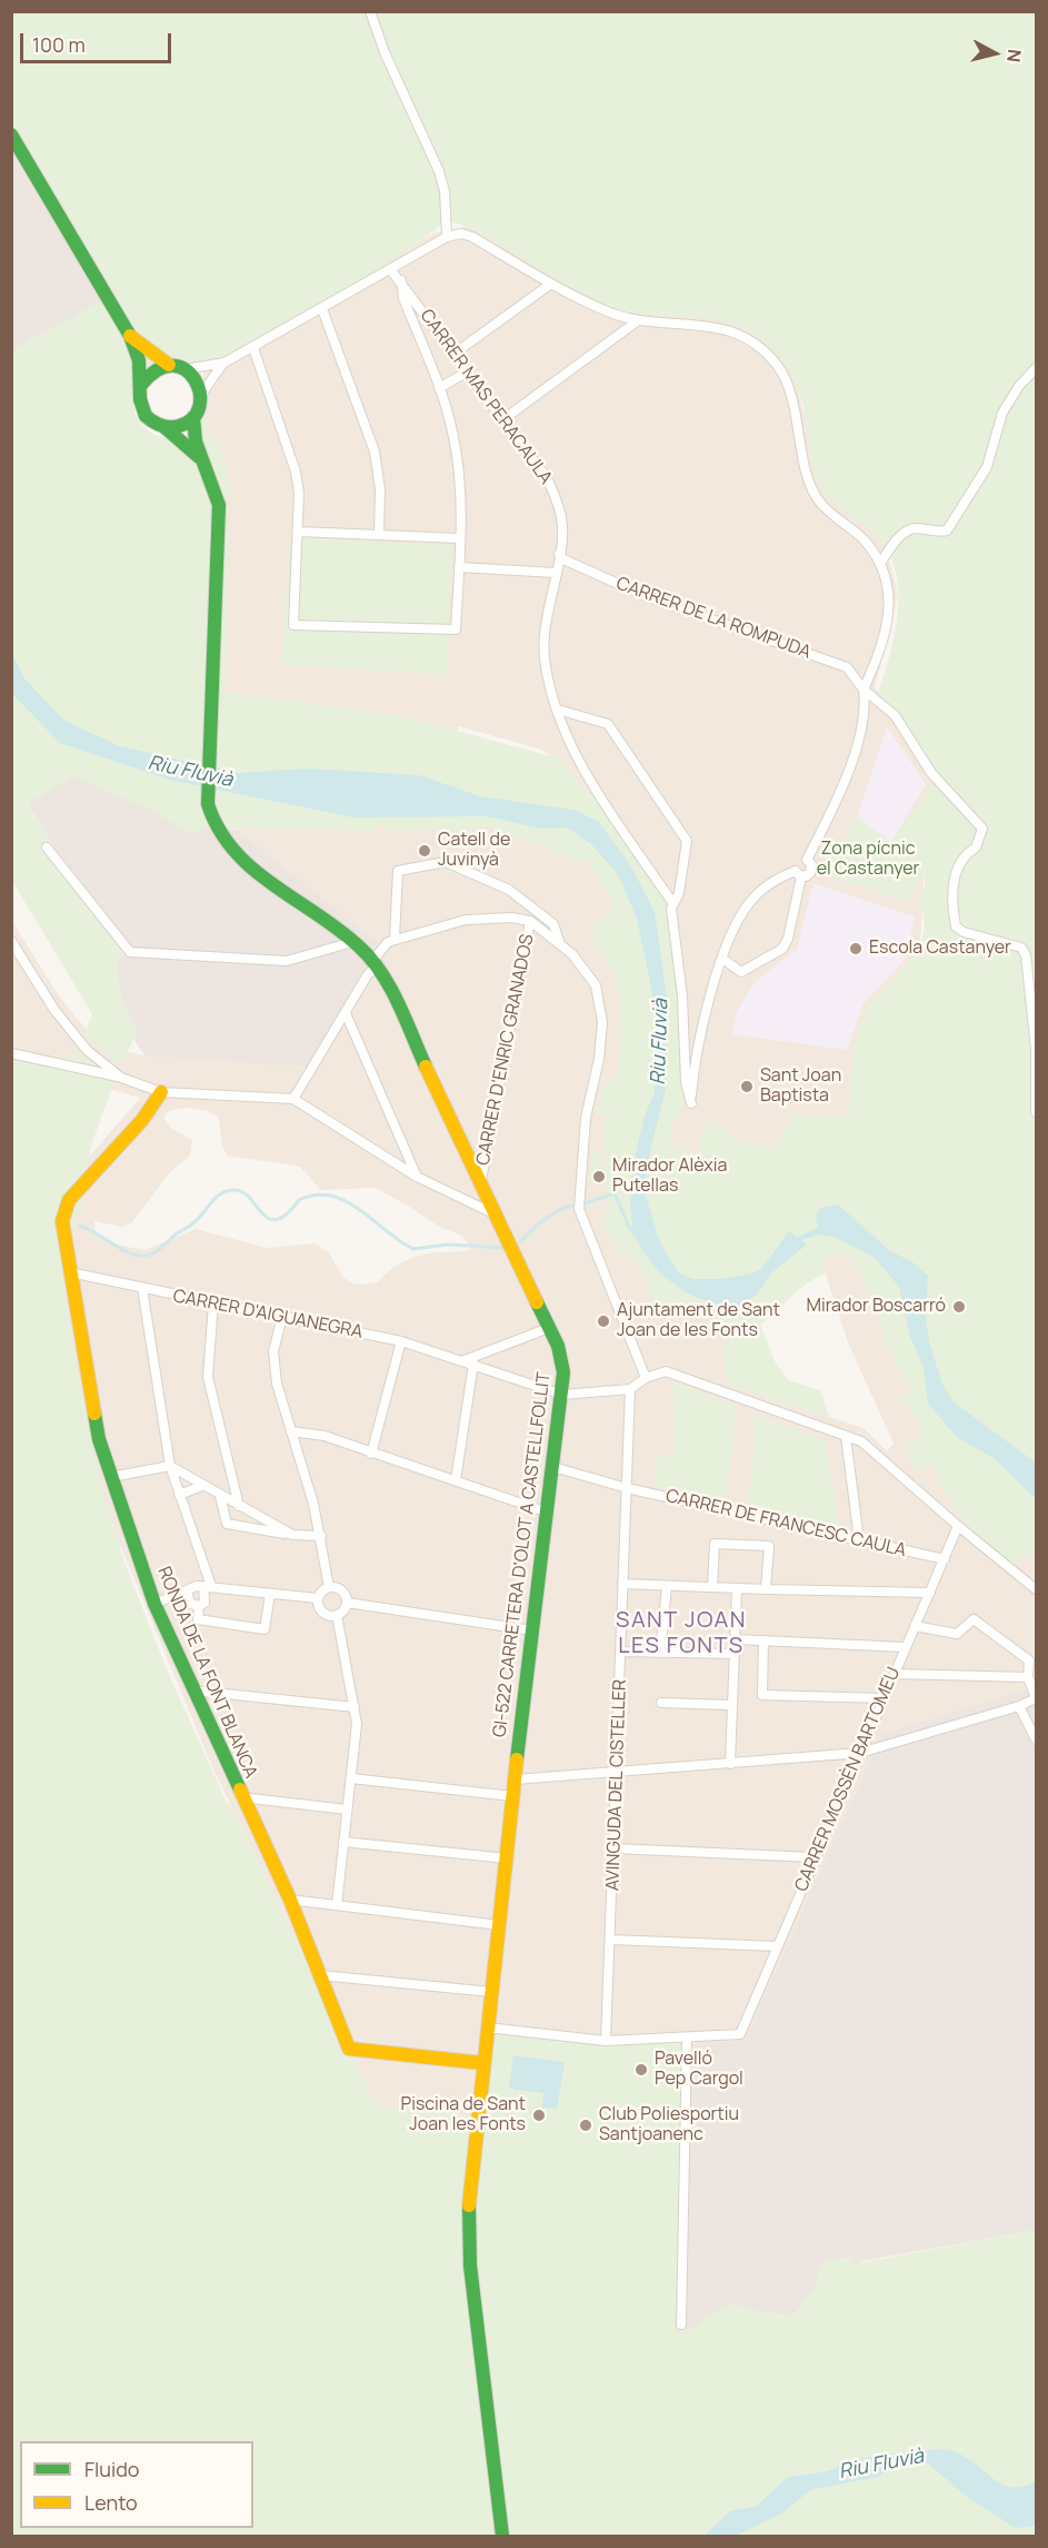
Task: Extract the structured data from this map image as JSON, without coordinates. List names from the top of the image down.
{
  "streets": {
    "street": [
      "CARRER MAS PERACAULA",
      "CARRER DE LA ROMPUDA",
      "CARRER D'ENRIC GRANADOS",
      "CARRER D'AIGUANEGRA",
      "CARRER DE FRANCESC CAULA",
      "GI-522 CARRETERA D'OLOT A CASTELLFOLLIT",
      "RONDA DE LA FONT BLANCA",
      "CARRER MOSSÈN BARTOMEU",
      "AVINGUDA DEL CISTELLER"
    ]
  },
  "crossings": [
    ["CARRER MAS PERACAULA", "CARRER DE LA ROMPUDA"],
    ["CARRER D'ENRIC GRANADOS", "GI-522 CARRETERA D'OLOT A CASTELLFOLLIT"],
    ["CARRER D'AIGUANEGRA", "GI-522 CARRETERA D'OLOT A CASTELLFOLLIT"],
    ["CARRER D'AIGUANEGRA", "RONDA DE LA FONT BLANCA"],
    ["CARRER DE FRANCESC CAULA", "GI-522 CARRETERA D'OLOT A CASTELLFOLLIT"],
    ["CARRER DE FRANCESC CAULA", "CARRER MOSSÈN BARTOMEU"],
    ["CARRER DE FRANCESC CAULA", "AVINGUDA DEL CISTELLER"],
    ["GI-522 CARRETERA D'OLOT A CASTELLFOLLIT", "RONDA DE LA FONT BLANCA"]
  ],
  "districts": ["SANT JOAN LES FONTS"],
  "water": ["Riu Fluvià"],
  "parks": ["Zona pícnic el Castanyer"],
  "places": [
    "Catell de Juvinyà",
    "Escola Castanyer",
    "Sant Joan Baptista",
    "Mirador Alèxia Putellas",
    "Mirador Boscarró",
    "Ajuntament de Sant Joan de les Fonts",
    "Pavelló Pep Cargol",
    "Piscina de Sant Joan les Fonts",
    "Club Poliesportiu Santjoanenc"
  ],
  "legend": ["Fluido", "Lento"],
  "scale_bar": "100 m",
  "north": "right"
}
